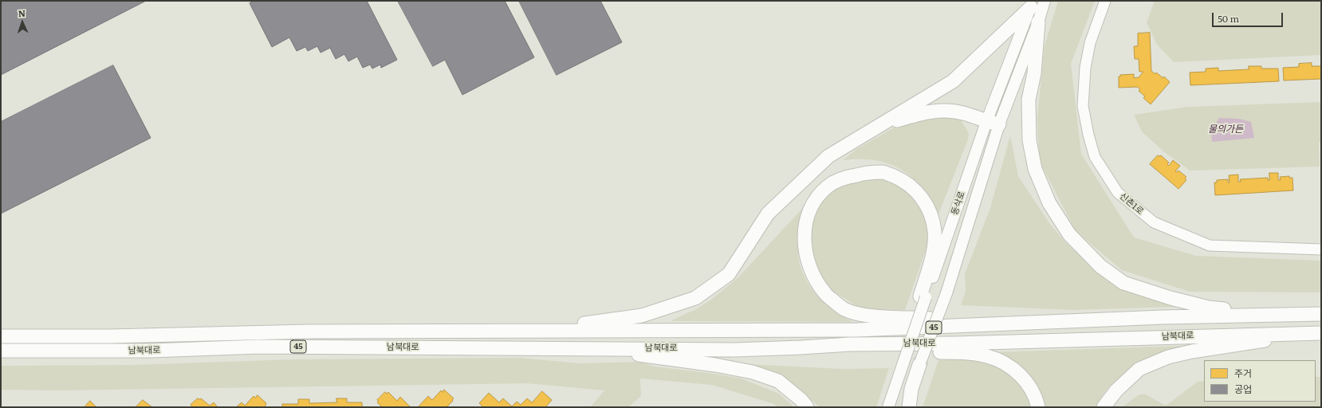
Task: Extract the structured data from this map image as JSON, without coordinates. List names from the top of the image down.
{
  "streets": {
    "highway": ["45", "남북대로"],
    "main road": ["동삭로"],
    "street": ["신촌1로"]
  },
  "water": ["물의가든"],
  "legend": ["주거", "공업"],
  "scale_bar": "50 m",
  "north": "top"
}
